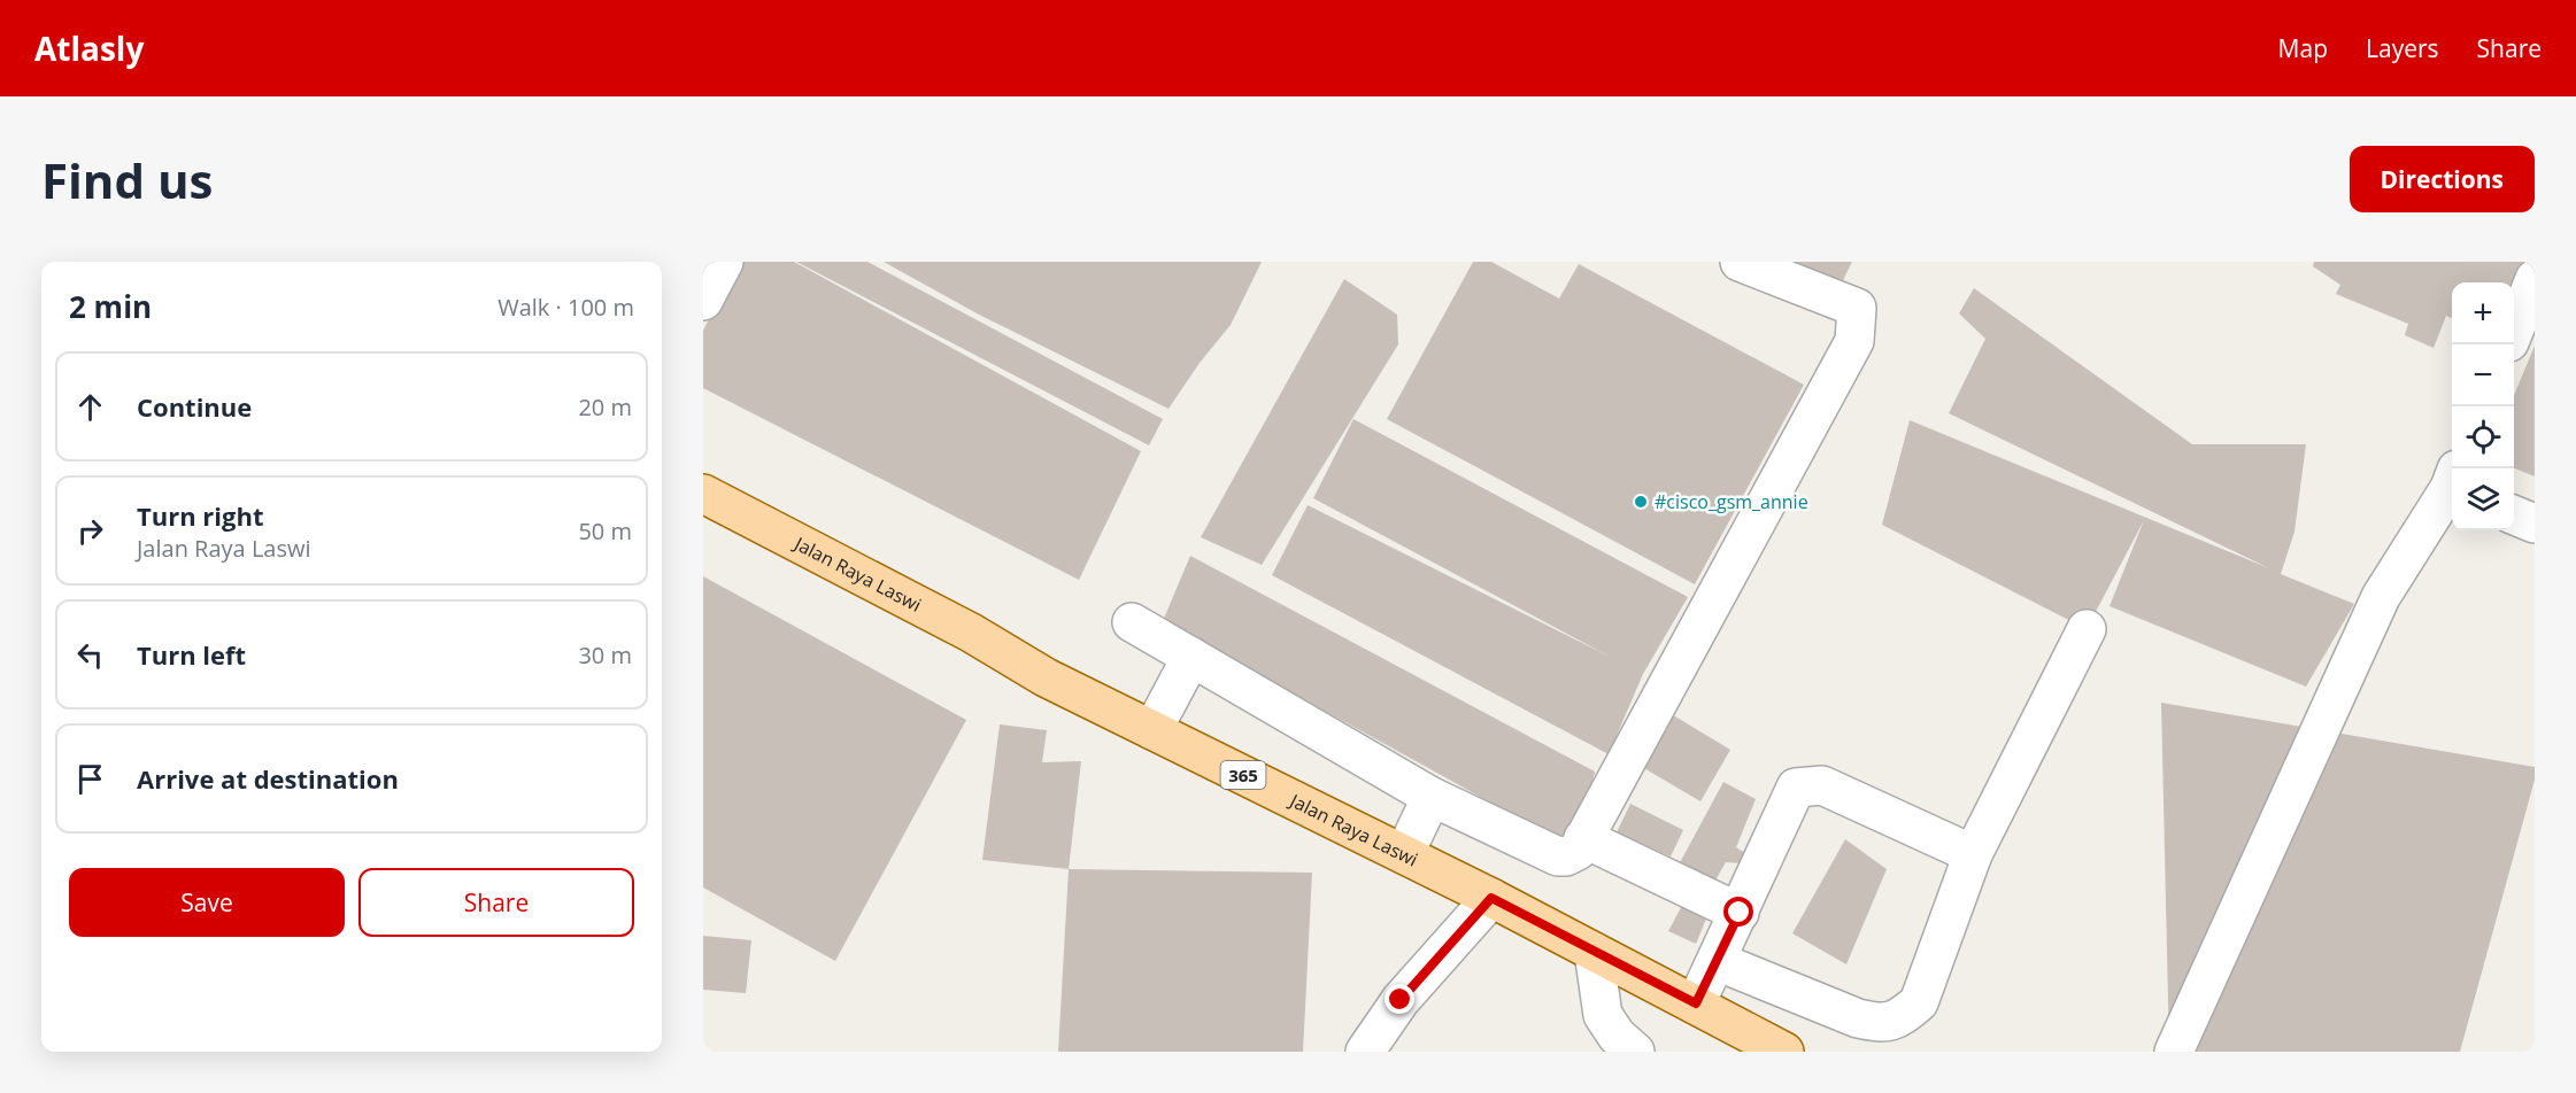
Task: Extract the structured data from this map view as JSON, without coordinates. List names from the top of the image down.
{
  "streets": {
    "main road": ["Jalan Raya Laswi", "365"]
  },
  "places": ["#cisco_gsm_annie"],
  "page": {
    "header": "Atlasly",
    "nav": ["Map", "Layers", "Share"],
    "buttons": [
      "Directions",
      ["Save", "Share"]
    ],
    "title": "Find us",
    "heading": ["2 min", "Walk · 100 m"],
    "map_buttons": ["+", "−"],
    "list": [
      ["Continue", "20 m"],
      ["Turn right", "Jalan Raya Laswi", "50 m"],
      ["Turn left", "30 m"],
      "Arrive at destination"
    ]
  }
}
